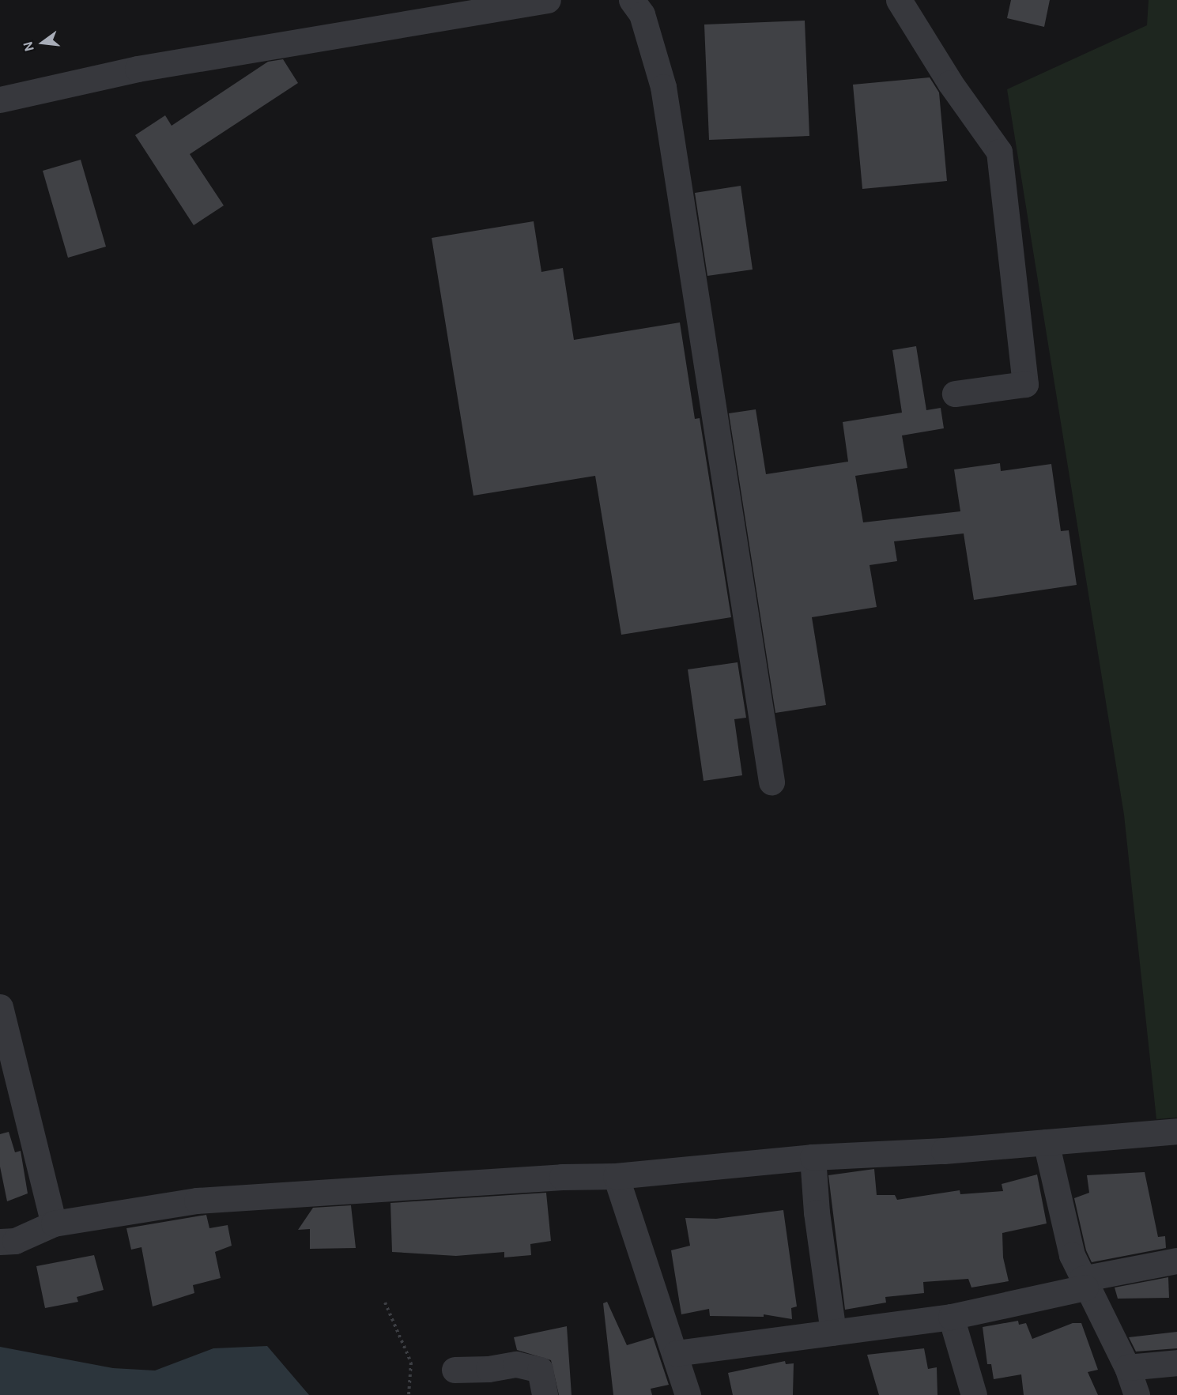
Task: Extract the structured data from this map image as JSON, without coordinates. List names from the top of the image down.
{
  "north": "left"
}
